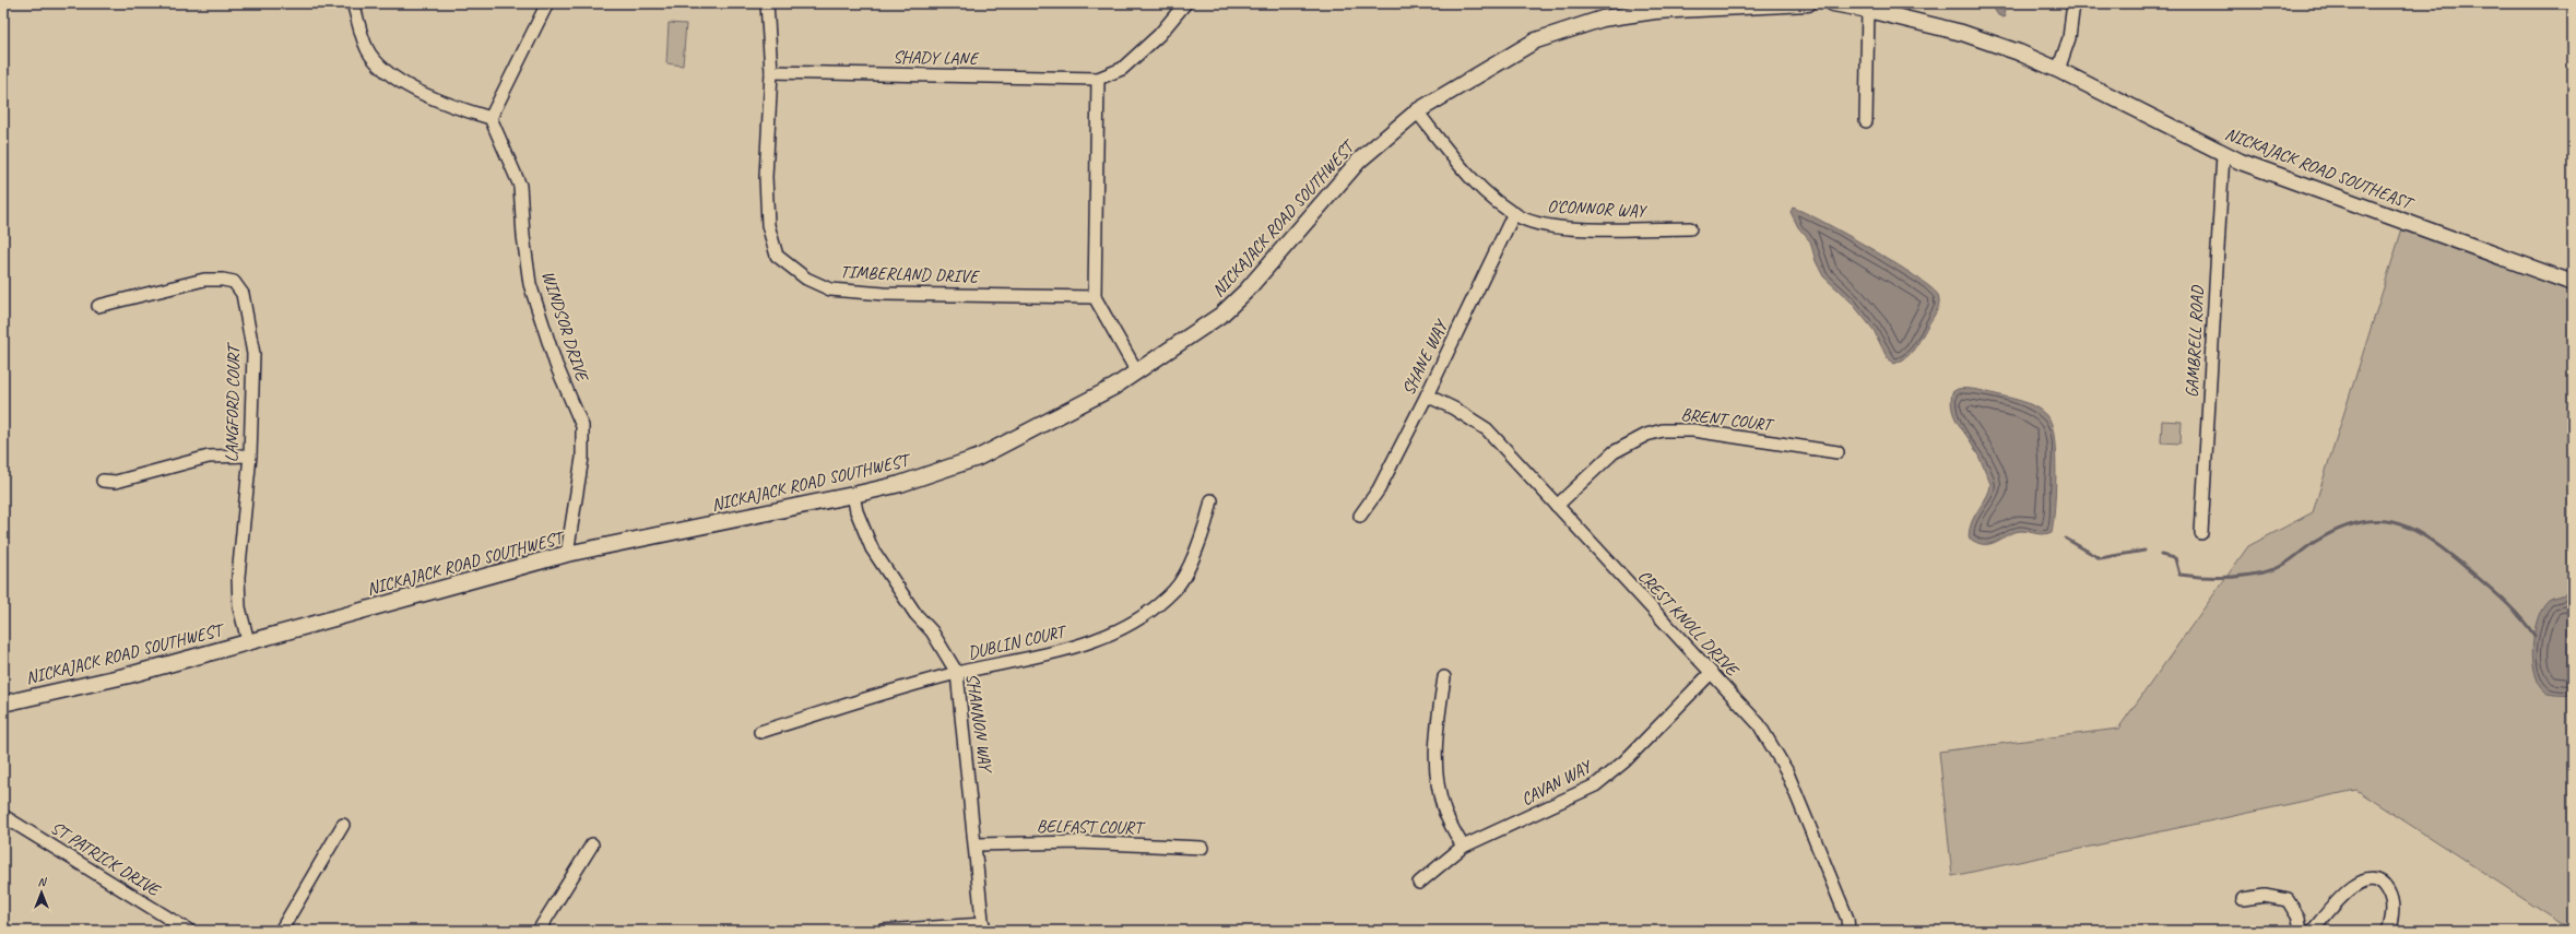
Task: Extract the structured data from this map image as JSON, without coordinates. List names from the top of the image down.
{
  "streets": {
    "street": [
      "SHADY LANE",
      "NICKAJACK ROAD SOUTHEAST",
      "O'CONNOR WAY",
      "NICKAJACK ROAD SOUTHWEST",
      "TIMBERLAND DRIVE",
      "WINDSOR DRIVE",
      "GAMBRELL ROAD",
      "SHANE WAY",
      "LANGFORD COURT",
      "BRENT COURT",
      "CREST KNOLL DRIVE",
      "DUBLIN COURT",
      "SHANNON WAY",
      "CAVAN WAY",
      "BELFAST COURT",
      "ST PATRICK DRIVE"
    ]
  },
  "crossings": [
    ["SHADY LANE", "TIMBERLAND DRIVE"],
    ["NICKAJACK ROAD SOUTHEAST", "GAMBRELL ROAD"],
    ["O'CONNOR WAY", "NICKAJACK ROAD SOUTHWEST"],
    ["O'CONNOR WAY", "SHANE WAY"],
    ["NICKAJACK ROAD SOUTHWEST", "WINDSOR DRIVE"],
    ["NICKAJACK ROAD SOUTHWEST", "LANGFORD COURT"],
    ["NICKAJACK ROAD SOUTHWEST", "SHANNON WAY"],
    ["SHANE WAY", "CREST KNOLL DRIVE"],
    ["BRENT COURT", "CREST KNOLL DRIVE"],
    ["CREST KNOLL DRIVE", "CAVAN WAY"],
    ["DUBLIN COURT", "SHANNON WAY"],
    ["SHANNON WAY", "BELFAST COURT"]
  ],
  "north": "top"
}
